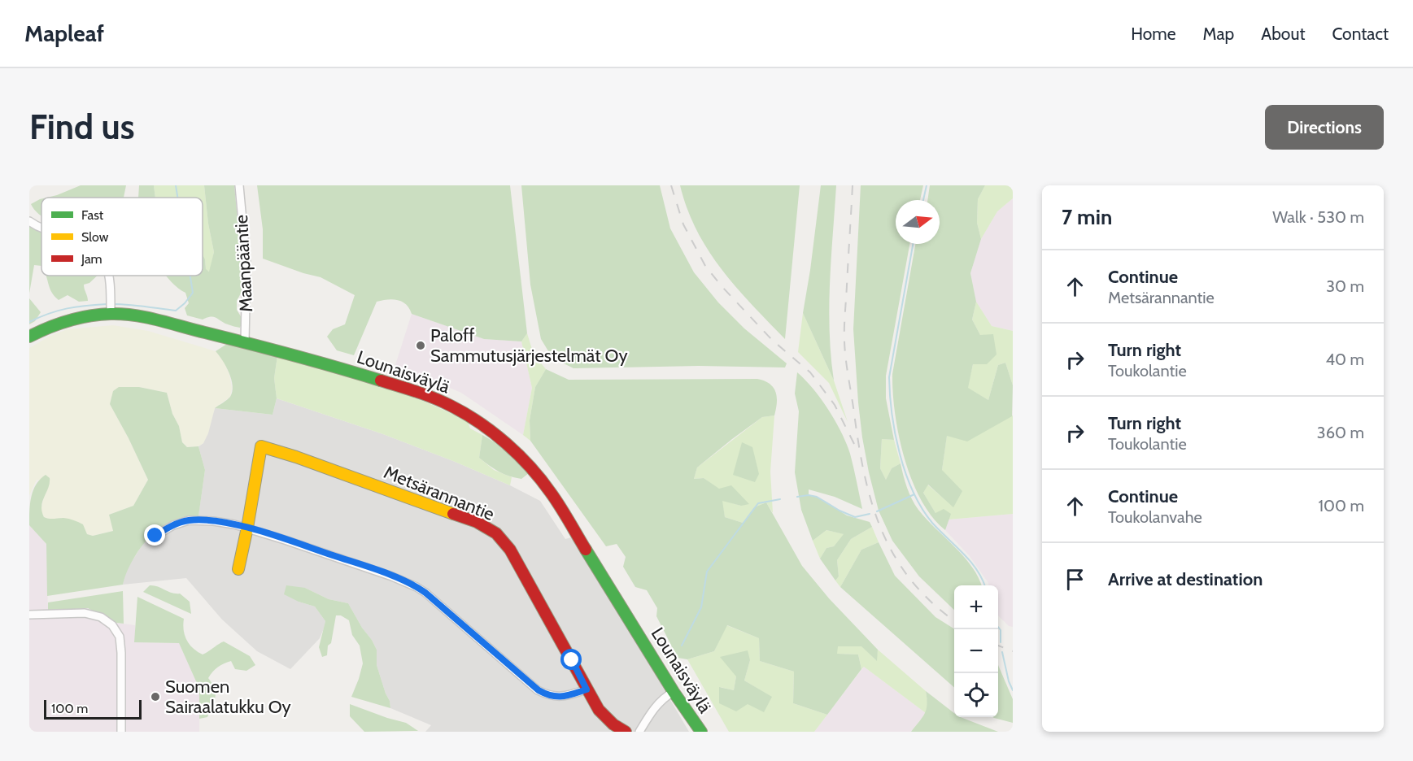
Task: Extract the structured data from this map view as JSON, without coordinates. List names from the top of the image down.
{
  "streets": {
    "street": ["Maanpääntie", "Lounaisväylä", "Metsärannantie"]
  },
  "crossings": [
    ["Maanpääntie", "Lounaisväylä"]
  ],
  "places": ["Paloff Sammutusjärjestelmät Oy", "Suomen Sairaalatukku Oy"],
  "legend": ["Fast", "Slow", "Jam"],
  "scale_bar": "100 m",
  "north": "right",
  "page": {
    "header": "Mapleaf",
    "nav": [
      "Home",
      "Map",
      "About",
      "Contact"
    ],
    "buttons": "Directions",
    "title": "Find us",
    "heading": ["7 min", "Walk · 530 m"],
    "list": [
      ["Continue", "Metsärannantie", "30 m"],
      ["Turn right", "Toukolantie", "40 m"],
      ["Turn right", "Toukolantie", "360 m"],
      ["Continue", "Toukolanvahe", "100 m"],
      "Arrive at destination"
    ],
    "map_buttons": ["+", "−"],
    "scale": "100 m"
  }
}
